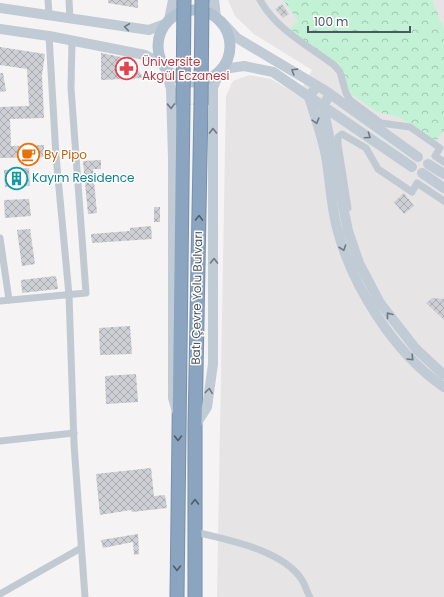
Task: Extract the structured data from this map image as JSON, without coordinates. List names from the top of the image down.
{
  "streets": {
    "highway": ["Batı Çevre Yolu Bulvarı"]
  },
  "places": {
    "pharmacy": ["Üniversite Akgül Eczanesi"],
    "cafe": ["By Pipo"],
    "building": ["Kayım Residence"]
  },
  "scale_bar": "100 m"
}
